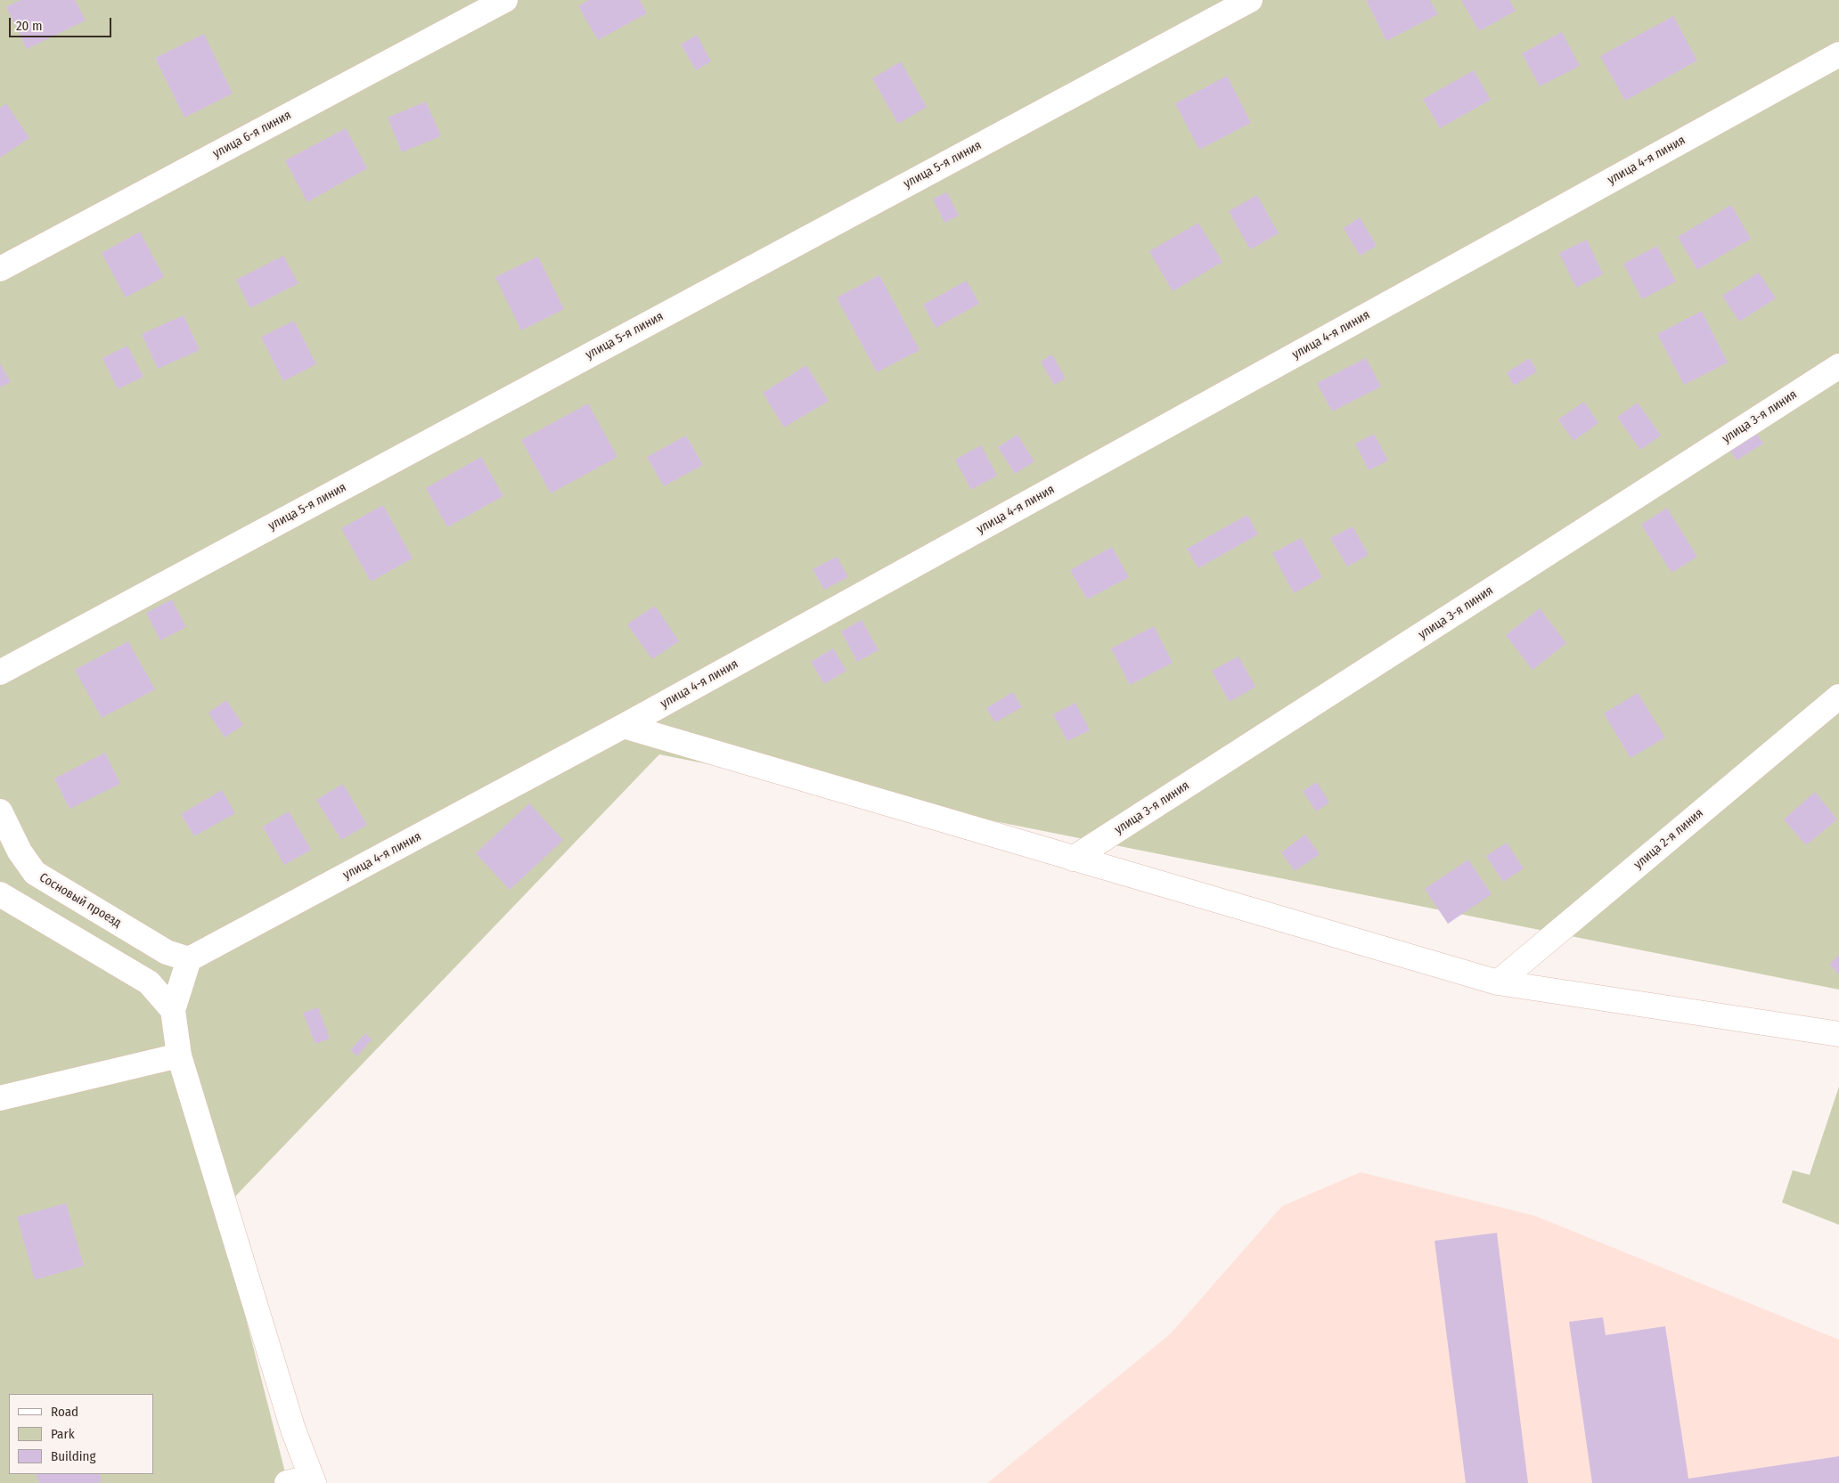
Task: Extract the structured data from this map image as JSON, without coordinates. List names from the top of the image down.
{
  "streets": {
    "street": [
      "улица 6-я линия",
      "улица 4-я линия",
      "улица 5-я линия",
      "улица 3-я линия",
      "улица 2-я линия",
      "Сосновый проезд"
    ]
  },
  "crossings": [
    ["улица 4-я линия", "Сосновый проезд"]
  ],
  "legend": ["Road", "Park", "Building"],
  "scale_bar": "20 m"
}
